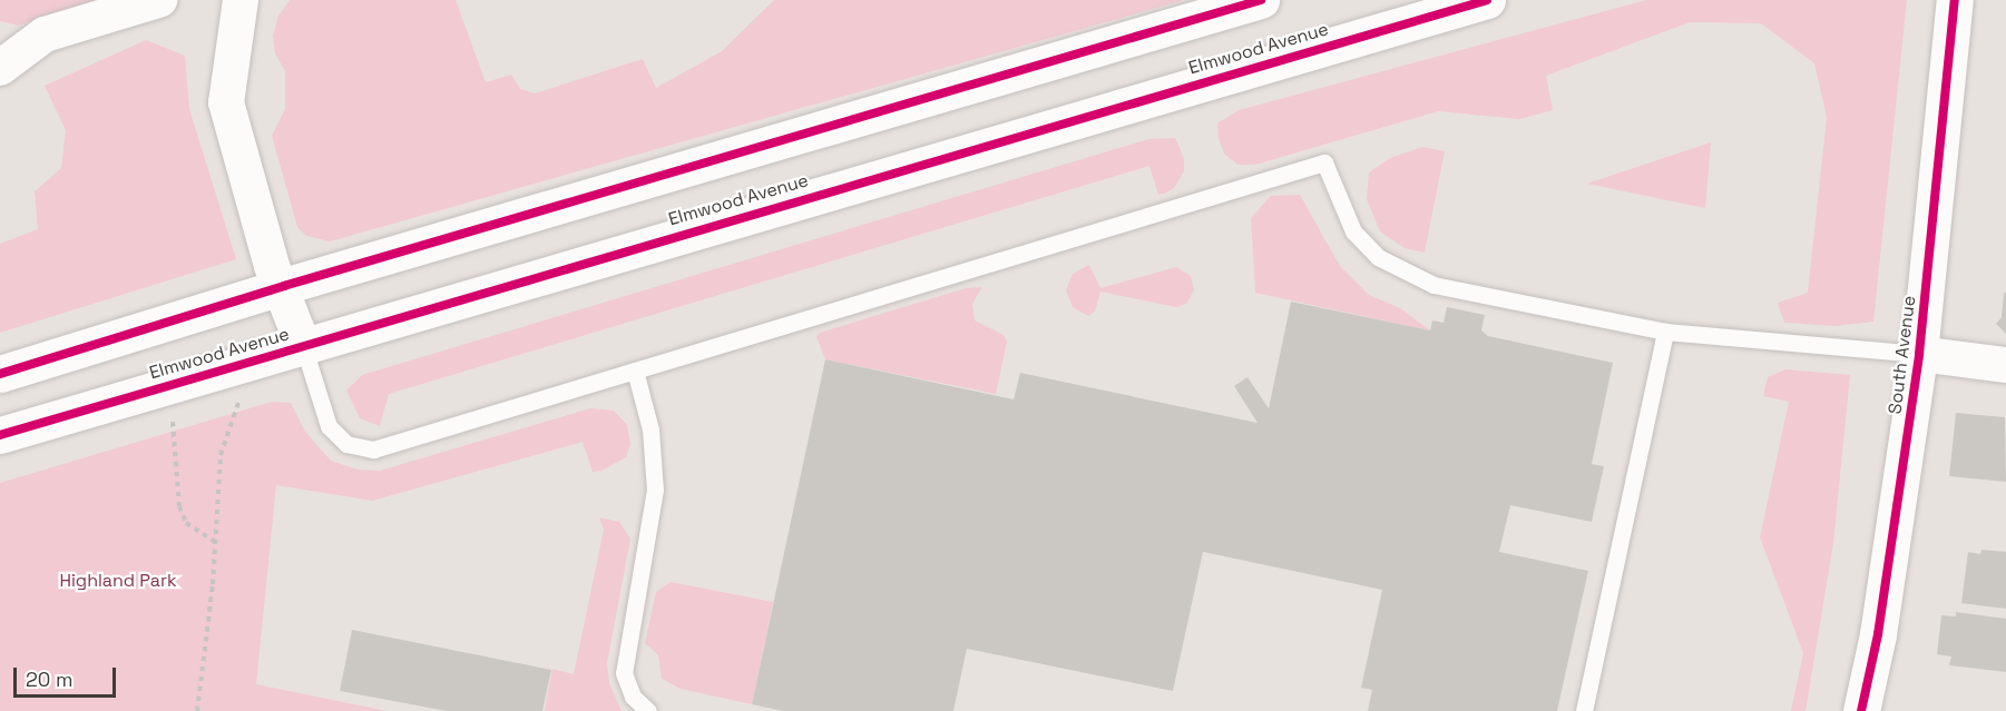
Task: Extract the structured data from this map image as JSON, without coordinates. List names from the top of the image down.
{
  "streets": {
    "main road": ["Elmwood Avenue", "South Avenue"]
  },
  "parks": ["Highland Park"],
  "scale_bar": "20 m"
}
